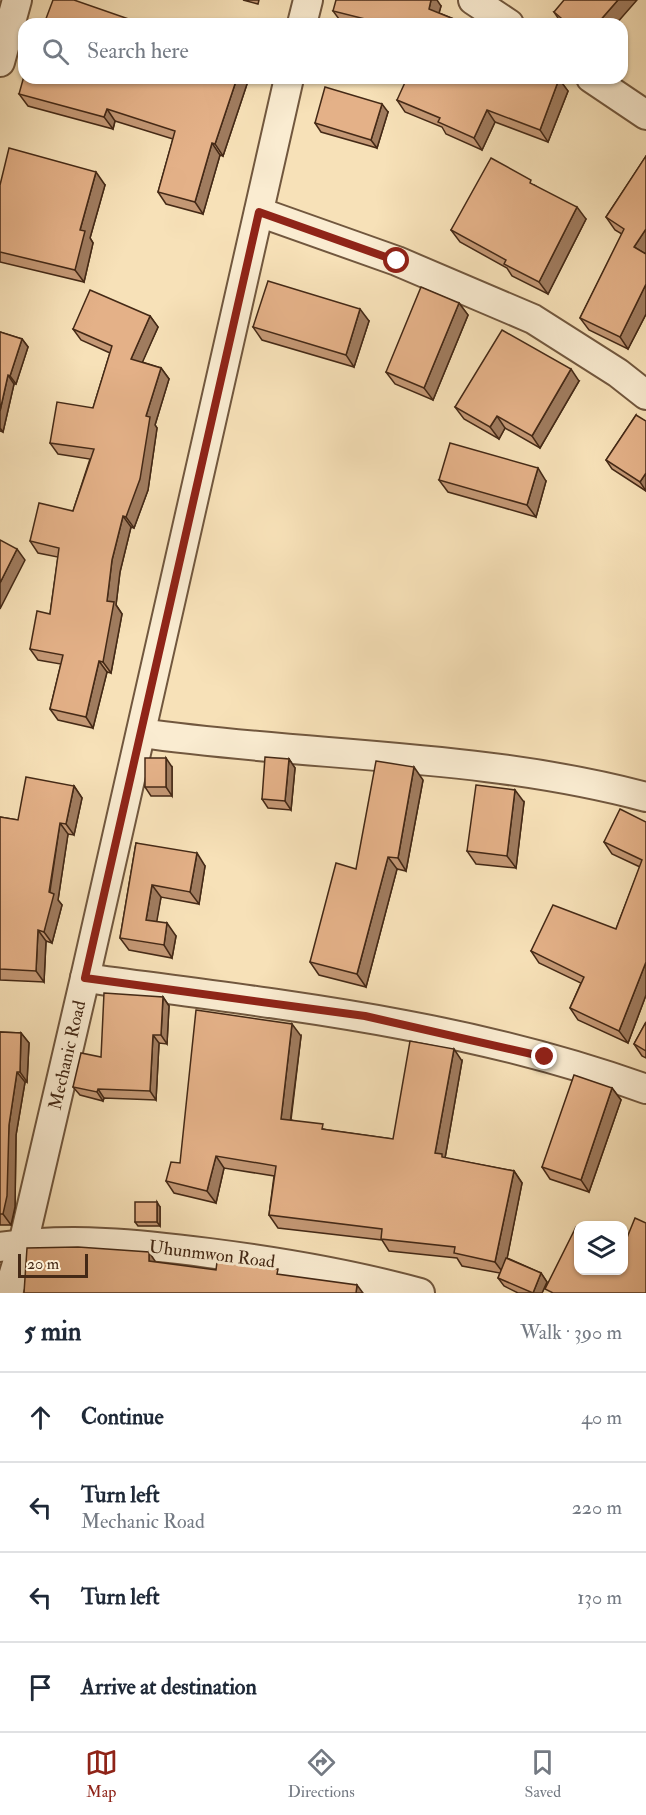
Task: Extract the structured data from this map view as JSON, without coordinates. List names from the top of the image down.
{
  "streets": {
    "street": ["Mechanic Road", "Uhunmwon Road"]
  },
  "crossings": [
    ["Mechanic Road", "Uhunmwon Road"]
  ],
  "scale_bar": "20 m",
  "page": {
    "search": "Search here",
    "scale": "20 m",
    "heading": ["5 min", "Walk · 390 m"],
    "list": [
      ["Continue", "40 m"],
      ["Turn left", "Mechanic Road", "220 m"],
      ["Turn left", "130 m"],
      "Arrive at destination"
    ],
    "nav": ["Map", "Directions", "Saved"]
  }
}
